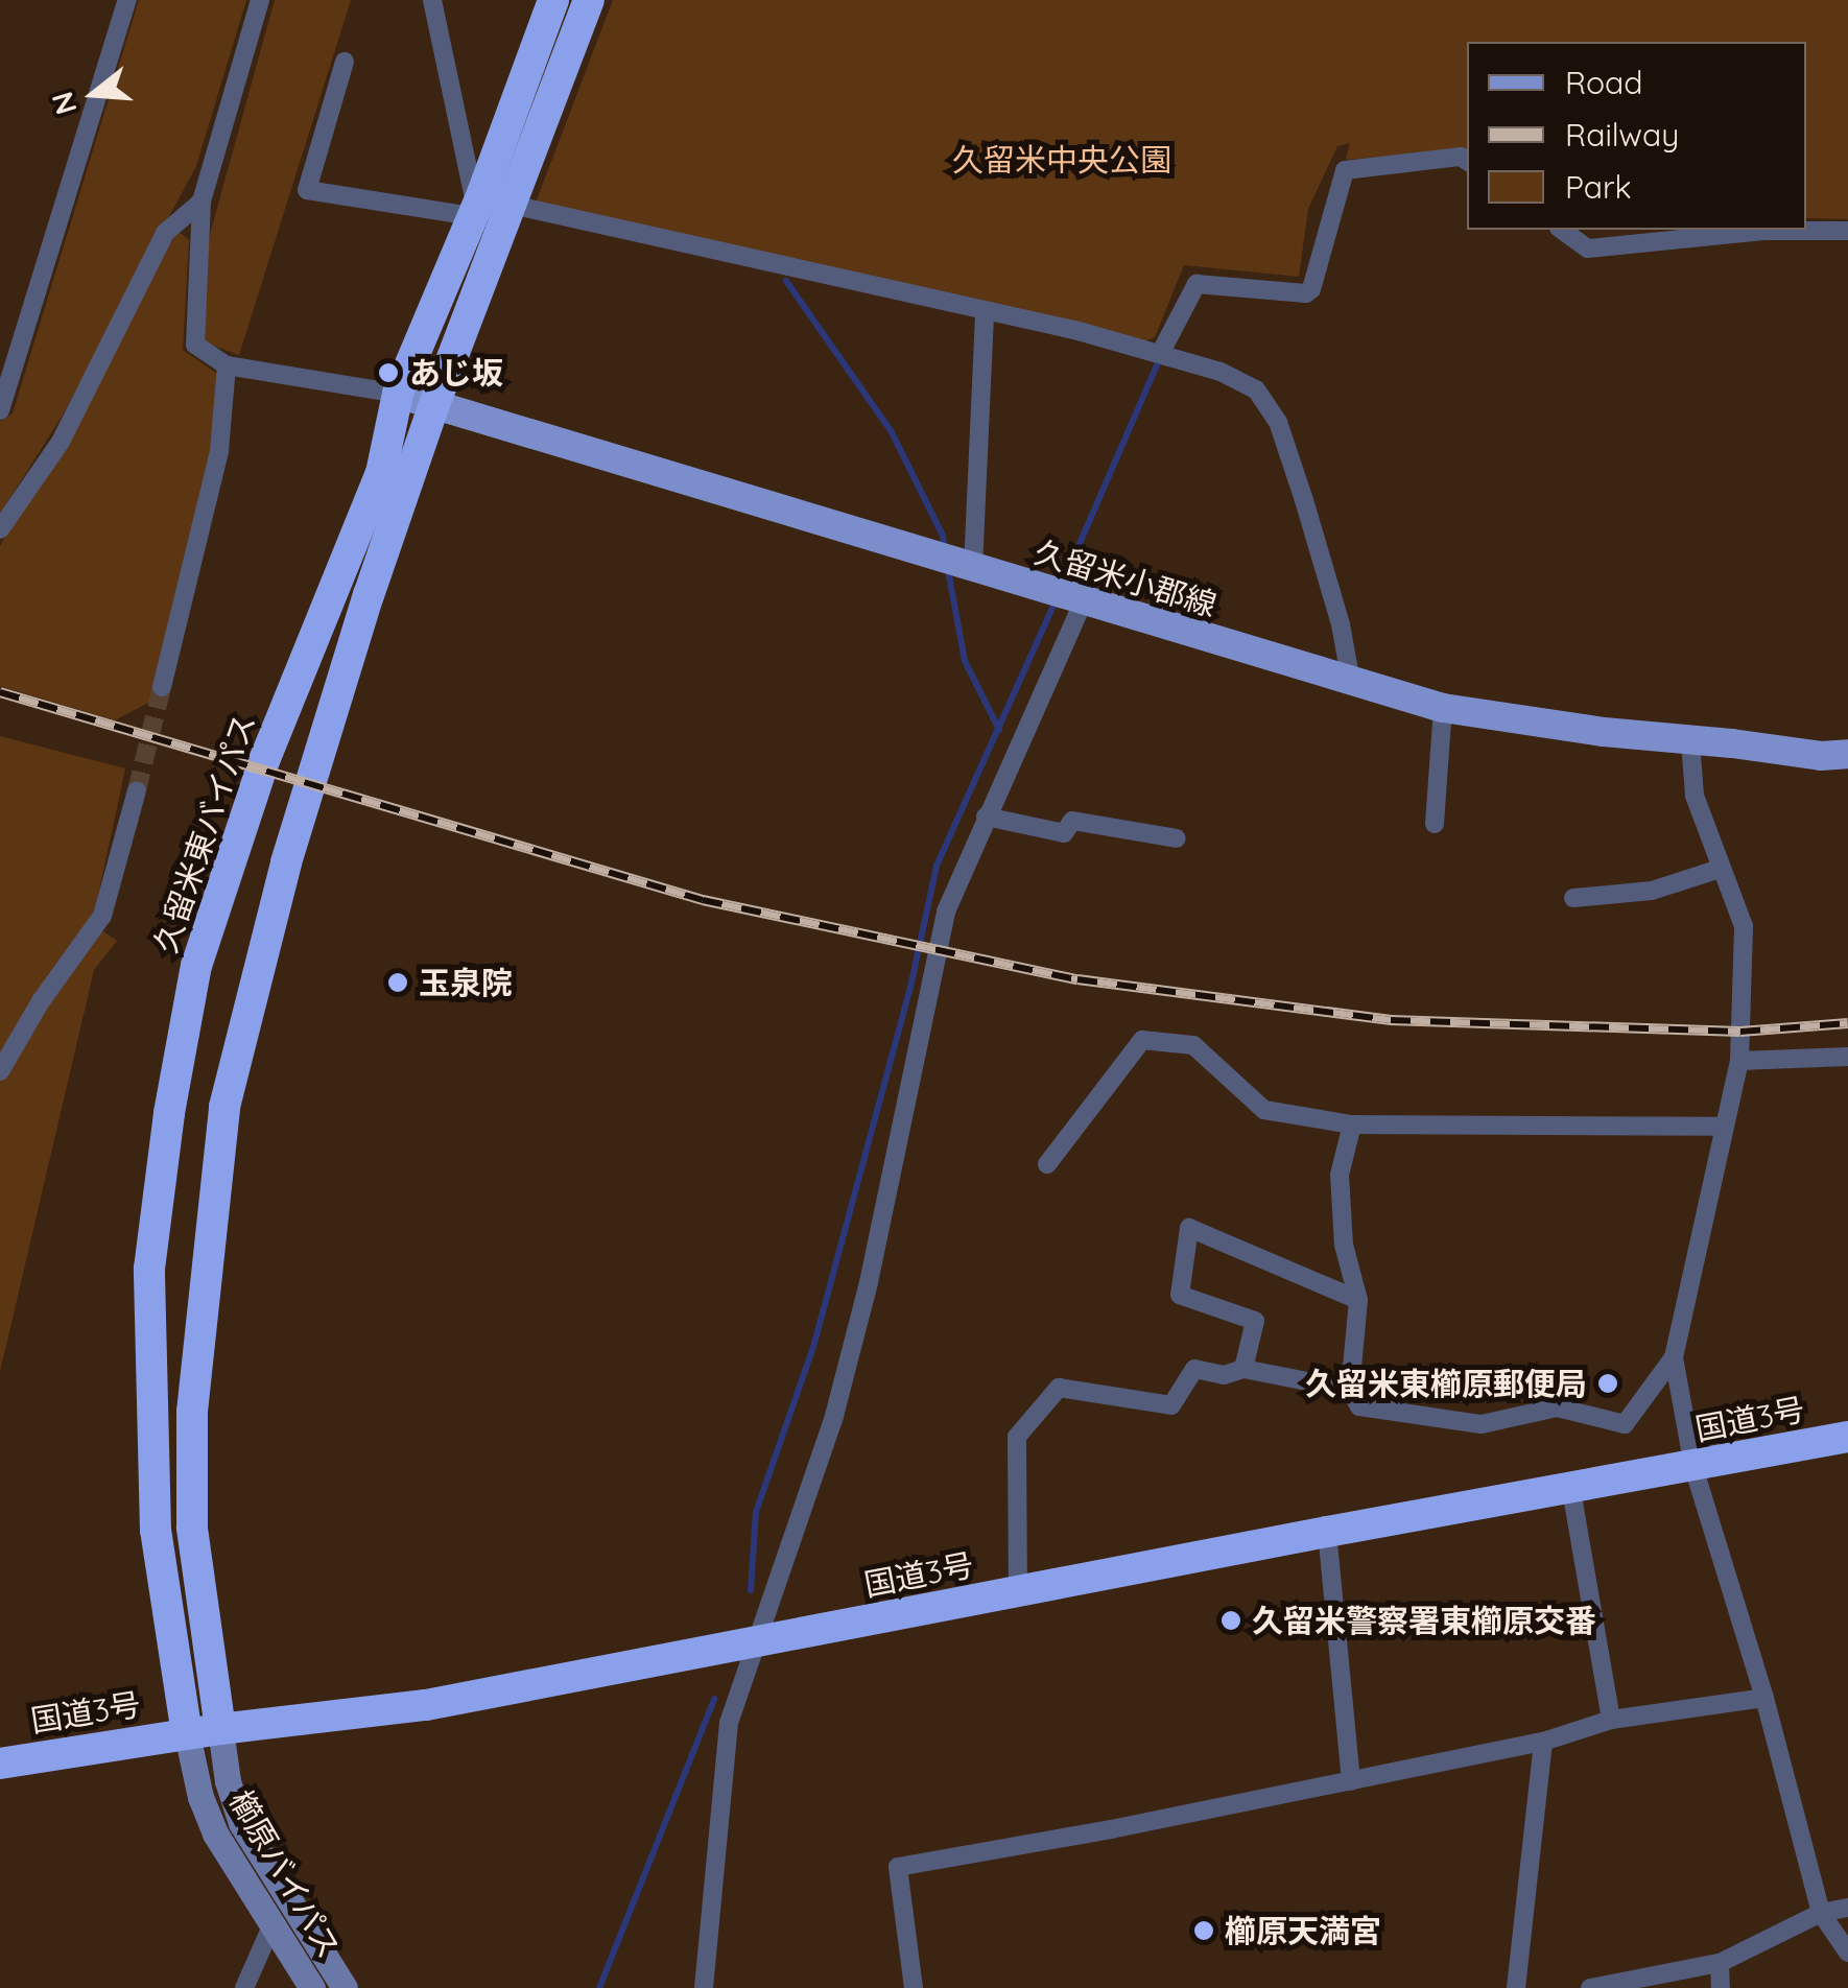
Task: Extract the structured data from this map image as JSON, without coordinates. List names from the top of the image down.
{
  "streets": {
    "highway": ["久留米東バイパス", "国道3号"],
    "main road": ["久留米小郡線"],
    "street": ["櫛原バイパス"]
  },
  "crossings": [
    ["久留米小郡線", "久留米東バイパス"],
    ["久留米東バイパス", "国道3号"],
    ["久留米東バイパス", "櫛原バイパス"],
    ["国道3号", "櫛原バイパス"]
  ],
  "parks": ["久留米中央公園"],
  "places": [
    "あじ坂",
    "玉泉院",
    "久留米東櫛原郵便局",
    "久留米警察署東櫛原交番",
    "櫛原天満宮"
  ],
  "legend": ["Road", "Railway", "Park"],
  "north": "left"
}
